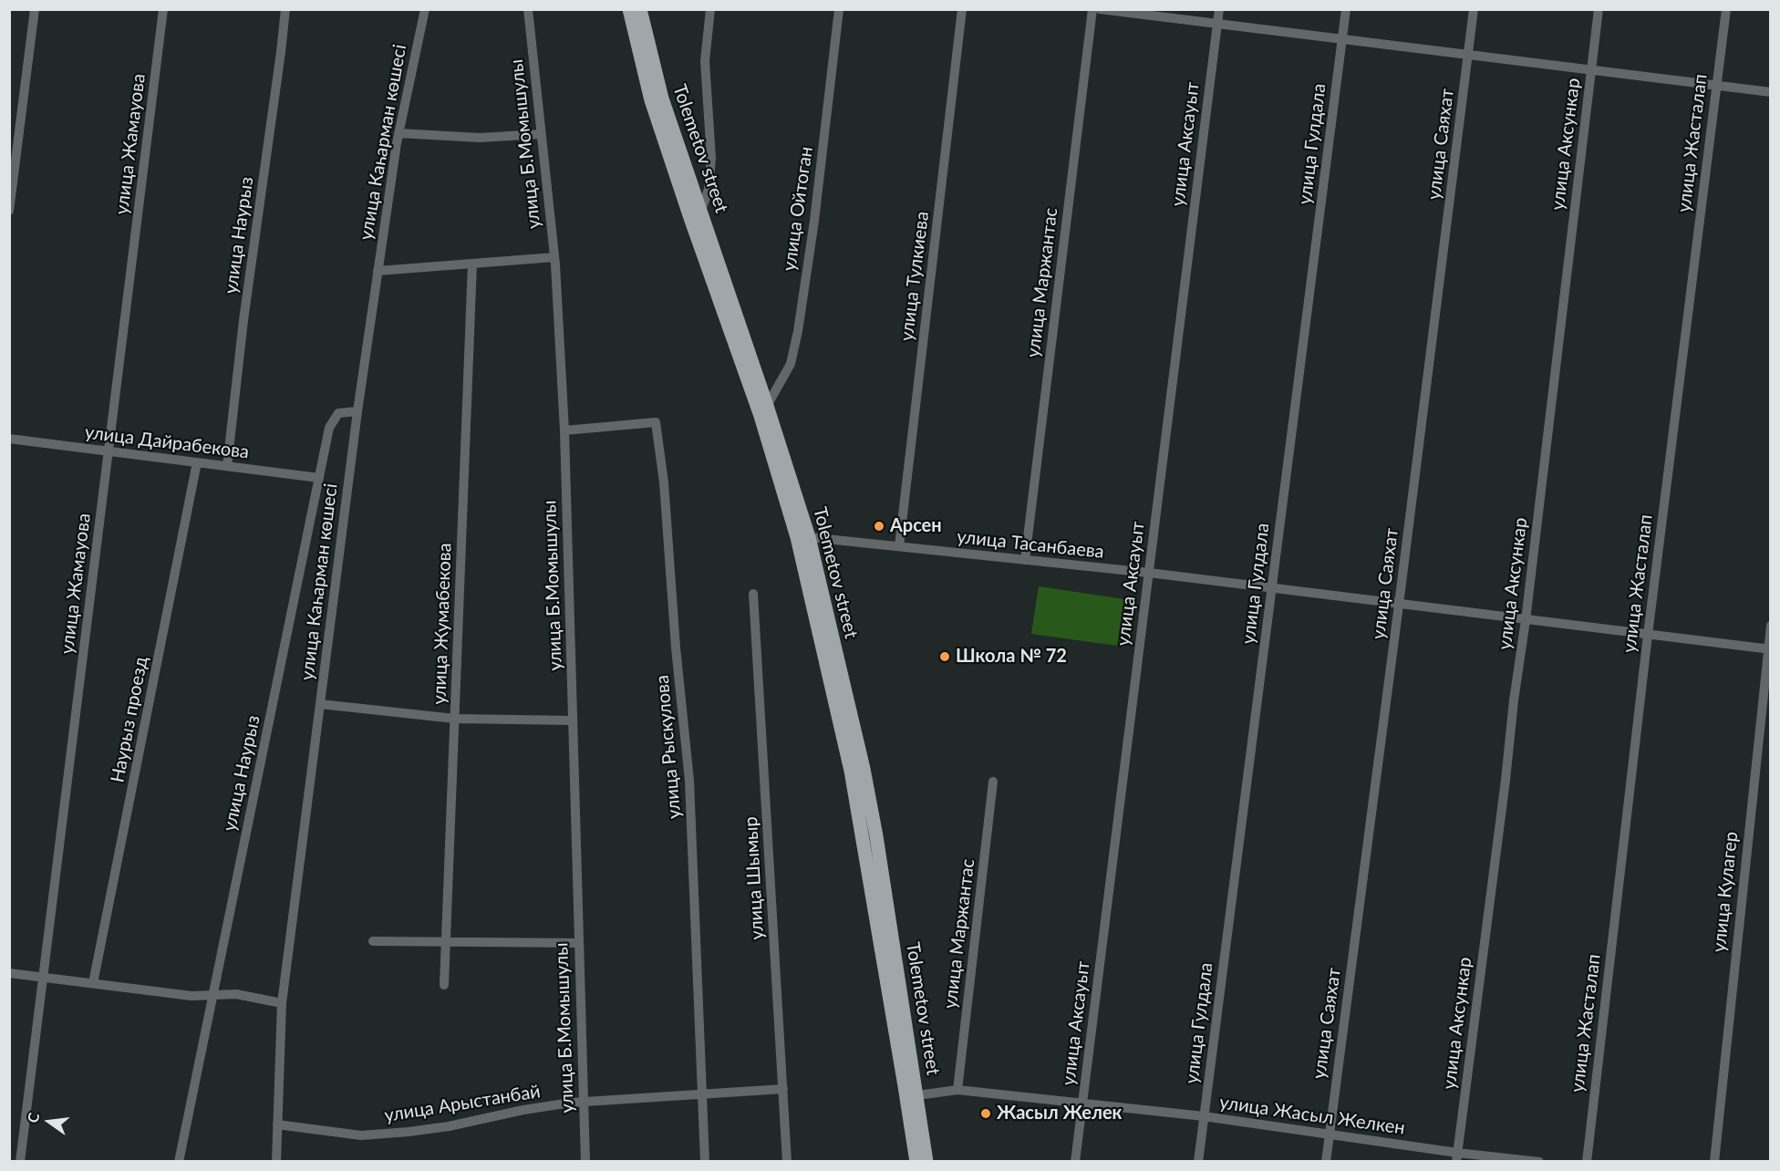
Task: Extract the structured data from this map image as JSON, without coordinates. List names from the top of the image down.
{
  "streets": {
    "main road": ["Tolemetov street"],
    "street": [
      "улица Каһарман көшесі",
      "улица Жасталап",
      "улица Жамауова",
      "улица Б.Момышулы",
      "улица Аксауыт",
      "улица Гулдала",
      "улица Саяхат",
      "улица Аксункар",
      "улица Ойтоган",
      "улица Наурыз",
      "улица Тулкиева",
      "улица Маржантас",
      "улица Дайрабекова",
      "улица Тасанбаева",
      "улица Жумабекова",
      "Наурыз проезд",
      "улица Рыскулова",
      "улица Шымыр",
      "улица Кулагер",
      "улица Арыстанбай",
      "улица Жасыл Желкен"
    ]
  },
  "crossings": [
    ["улица Каһарман көшесі", "улица Наурыз"],
    ["улица Каһарман көшесі", "улица Арыстанбай"],
    ["улица Жасталап", "улица Тасанбаева"],
    ["улица Жамауова", "улица Дайрабекова"],
    ["улица Б.Момышулы", "улица Рыскулова"],
    ["улица Б.Момышулы", "улица Арыстанбай"],
    ["улица Аксауыт", "улица Тасанбаева"],
    ["улица Аксауыт", "улица Жасыл Желкен"],
    ["улица Гулдала", "улица Тасанбаева"],
    ["улица Гулдала", "улица Жасыл Желкен"],
    ["улица Саяхат", "улица Тасанбаева"],
    ["улица Саяхат", "улица Жасыл Желкен"],
    ["улица Аксункар", "улица Тасанбаева"],
    ["улица Аксункар", "улица Жасыл Желкен"],
    ["Tolemetov street", "улица Ойтоган"],
    ["Tolemetov street", "улица Тасанбаева"],
    ["Tolemetov street", "улица Жасыл Желкен"],
    ["улица Наурыз", "улица Дайрабекова"],
    ["улица Тулкиева", "улица Тасанбаева"],
    ["улица Маржантас", "улица Тасанбаева"],
    ["улица Маржантас", "улица Жасыл Желкен"],
    ["улица Дайрабекова", "Наурыз проезд"],
    ["улица Тасанбаева", "улица Кулагер"],
    ["улица Рыскулова", "улица Арыстанбай"],
    ["улица Шымыр", "улица Арыстанбай"]
  ],
  "places": ["Арсен", "Школа № 72", "Жасыл Желек"],
  "north": "left"
}
